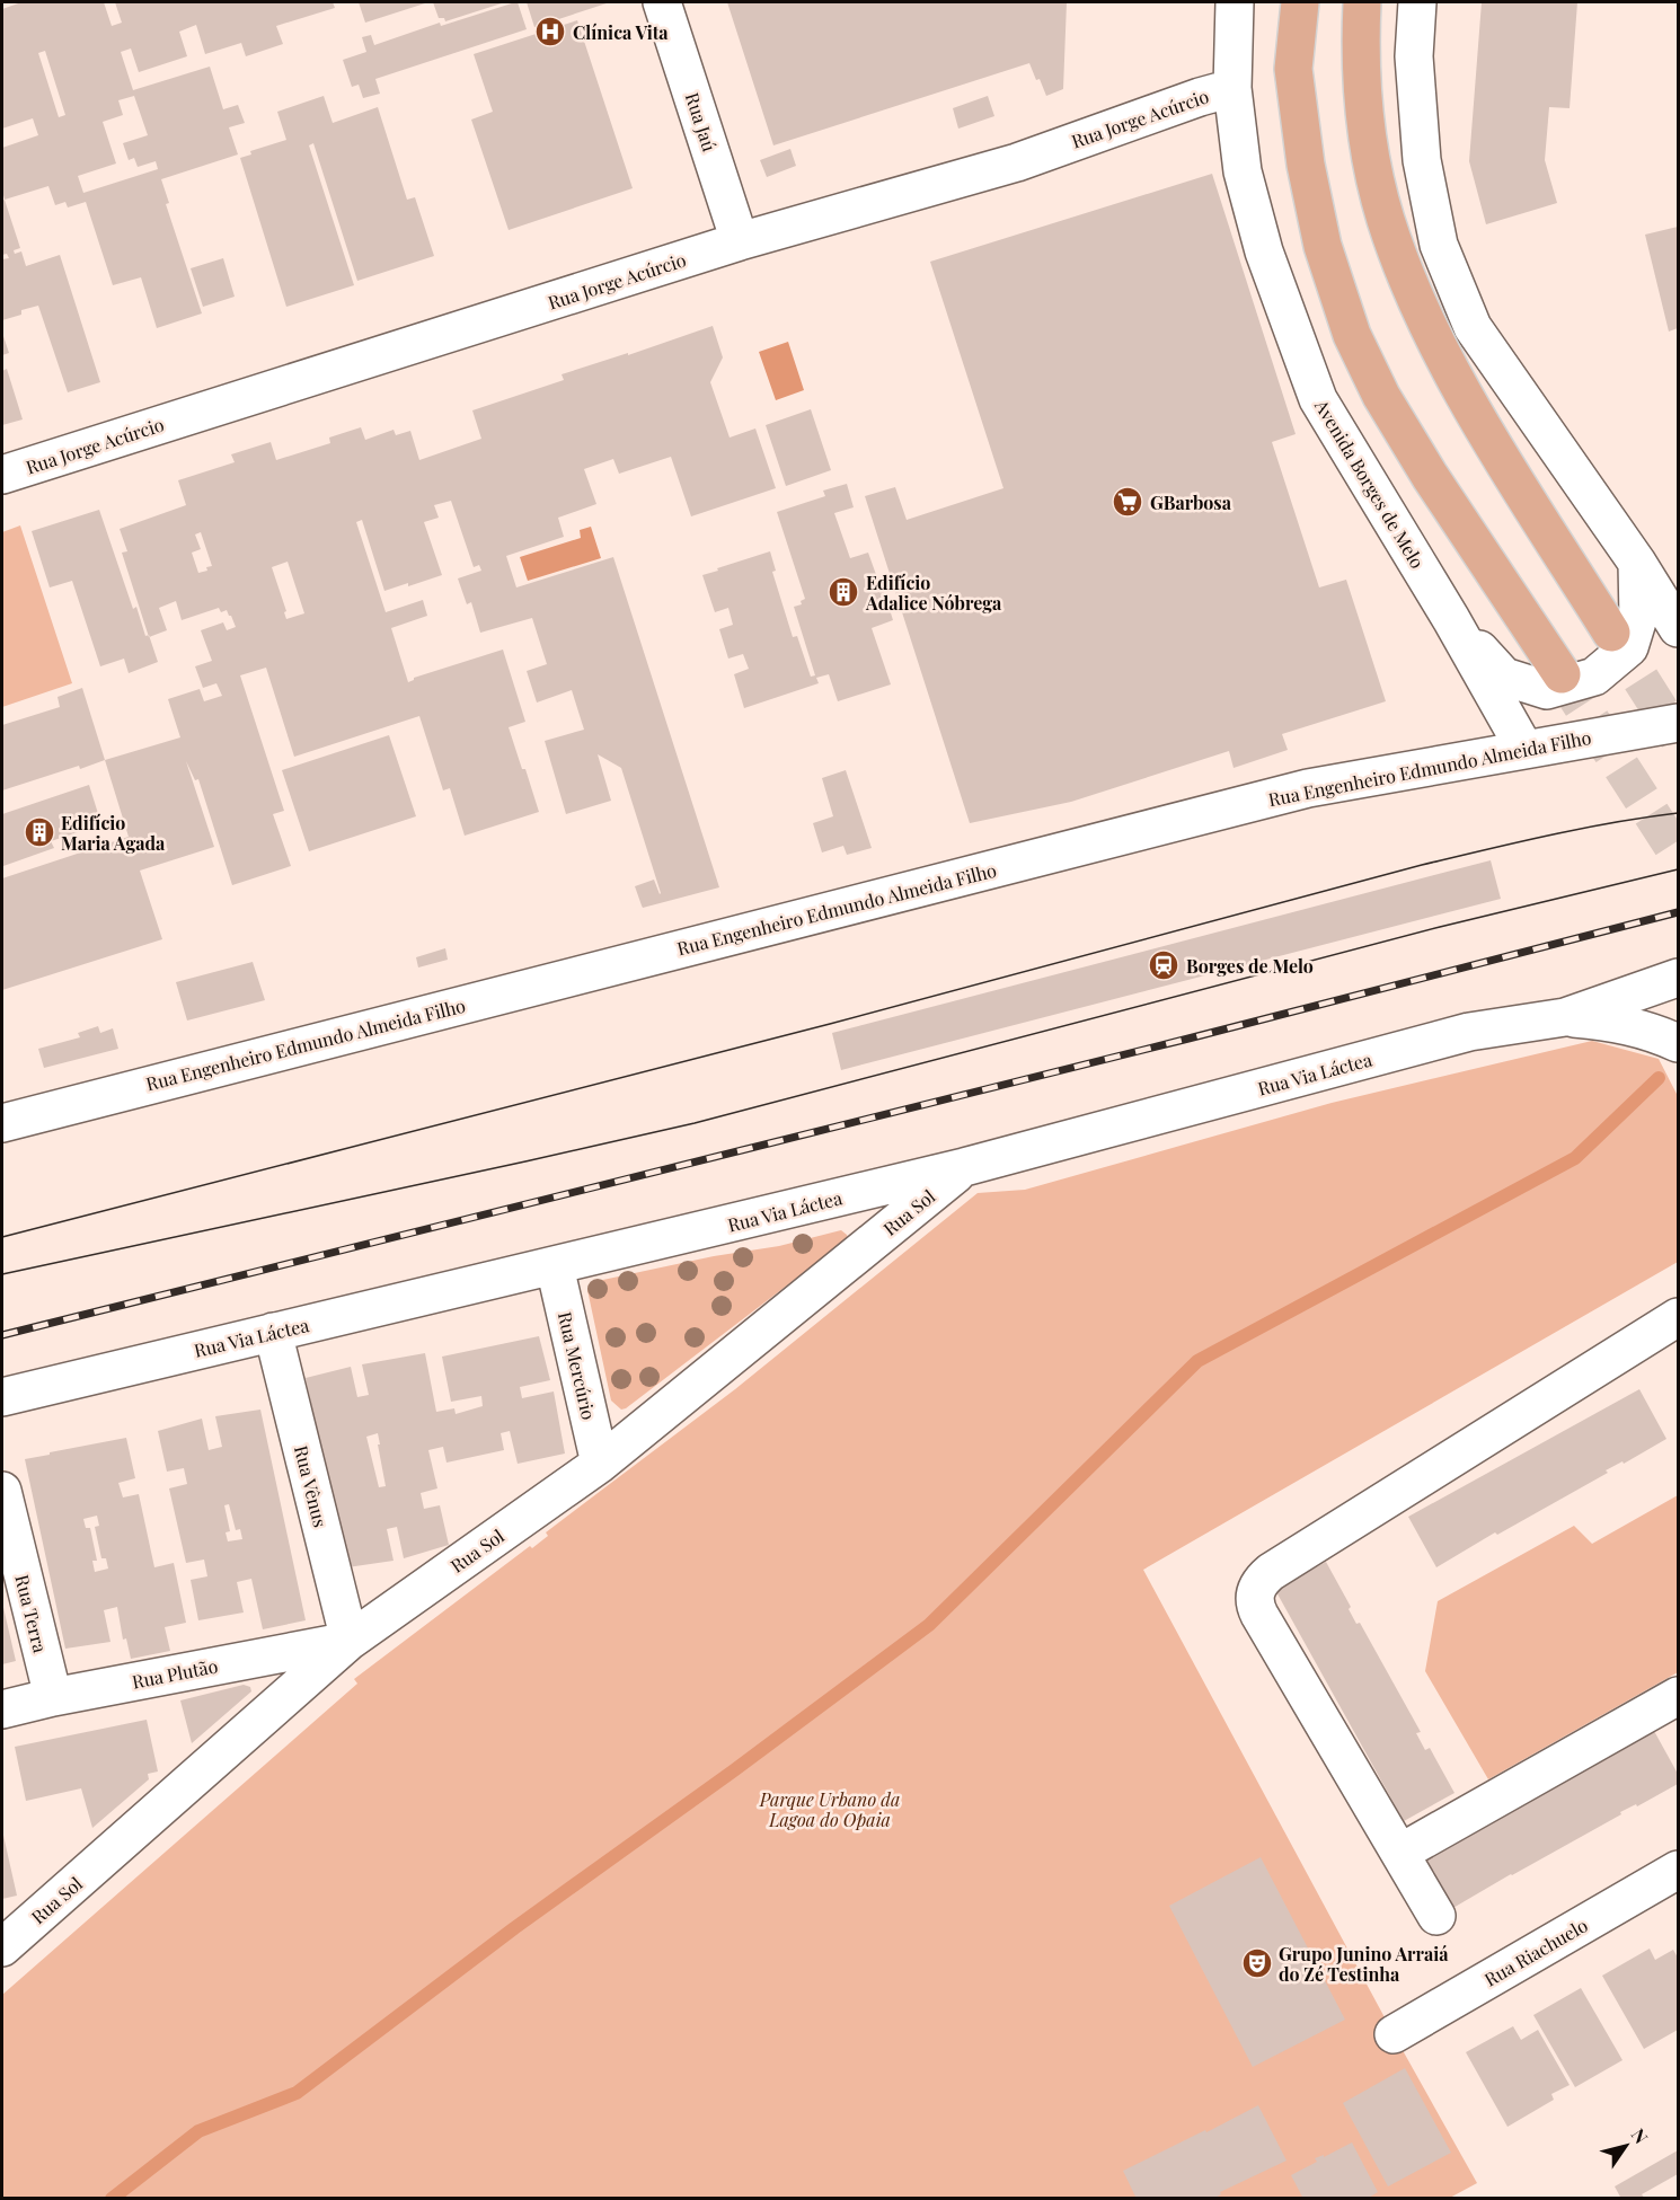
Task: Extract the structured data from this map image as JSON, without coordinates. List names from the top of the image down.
{
  "streets": {
    "street": [
      "Rua Jorge Acúrcio",
      "Rua Jaú",
      "Avenida Borges de Melo",
      "Rua Engenheiro Edmundo Almeida Filho",
      "Rua Via Láctea",
      "Rua Sol",
      "Rua Mercúrio",
      "Rua Vênus",
      "Rua Terra",
      "Rua Plutão",
      "Rua Riachuelo"
    ]
  },
  "crossings": [
    ["Rua Jorge Acúrcio", "Rua Jaú"],
    ["Rua Jorge Acúrcio", "Avenida Borges de Melo"],
    ["Avenida Borges de Melo", "Rua Engenheiro Edmundo Almeida Filho"],
    ["Rua Via Láctea", "Rua Sol"],
    ["Rua Via Láctea", "Rua Mercúrio"],
    ["Rua Via Láctea", "Rua Vênus"],
    ["Rua Sol", "Rua Mercúrio"],
    ["Rua Sol", "Rua Vênus"],
    ["Rua Sol", "Rua Plutão"],
    ["Rua Vênus", "Rua Plutão"],
    ["Rua Terra", "Rua Plutão"]
  ],
  "parks": ["Parque Urbano da Lagoa do Opaia"],
  "places": {
    "hospital": ["Clínica Vita"],
    "supermarket": ["GBarbosa"],
    "building": ["Edifício Adalice Nóbrega", "Edifício Maria Agada"],
    "station": ["Borges de Melo"],
    "theatre": ["Grupo Junino Arraiá do Zé Testinha"]
  },
  "north": "top right"
}
